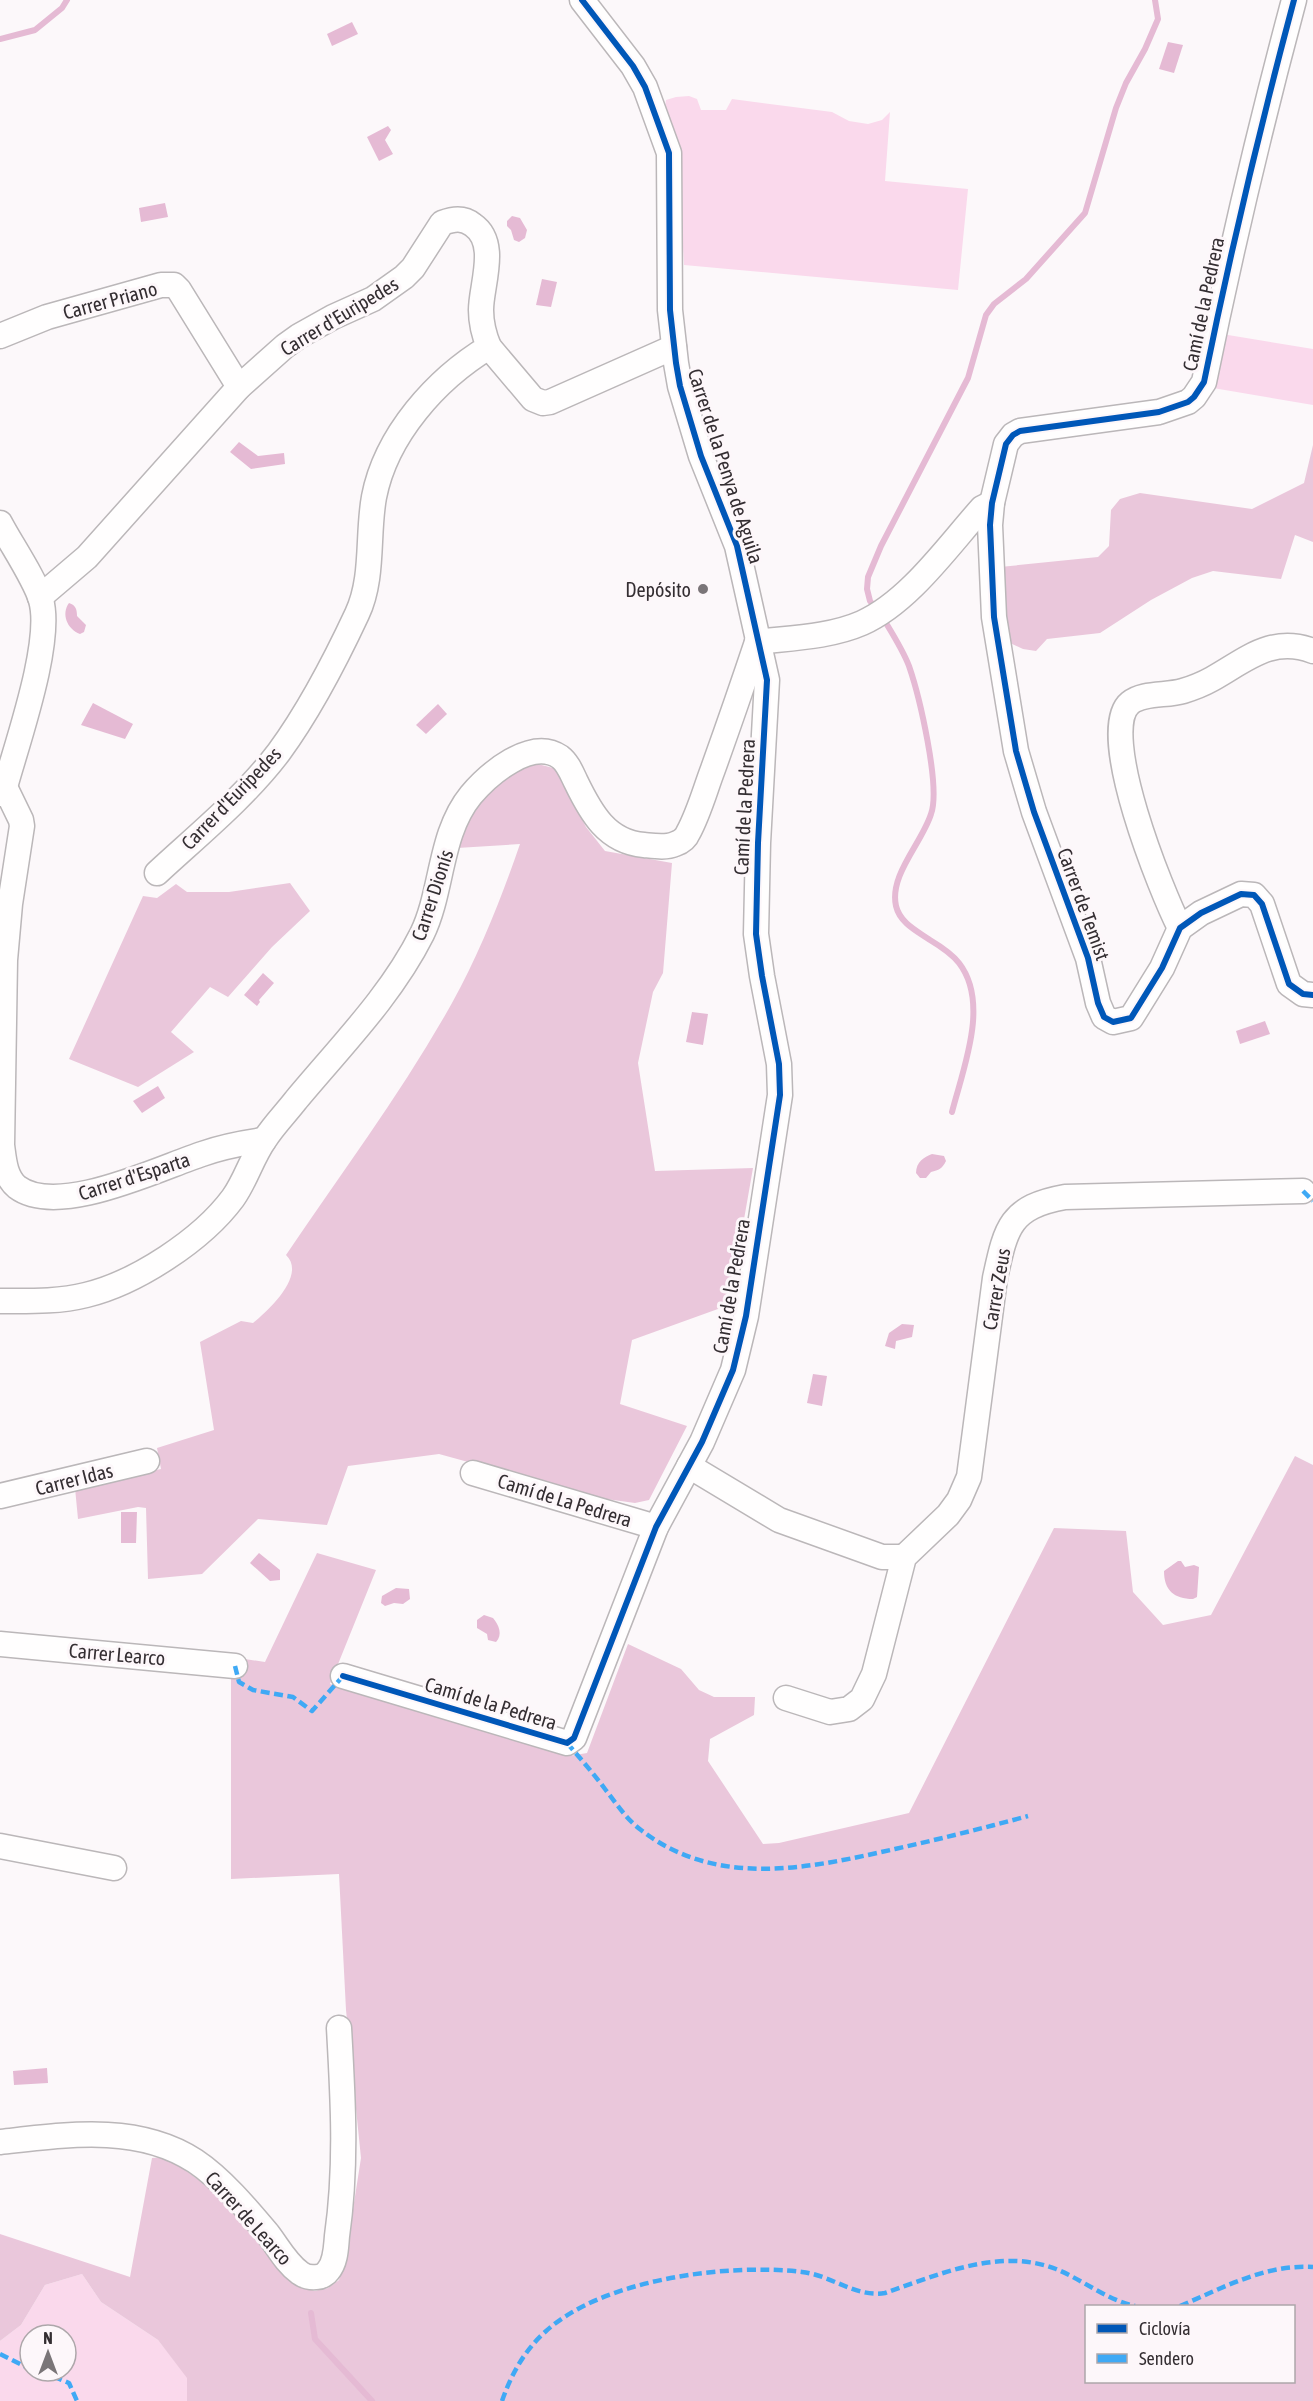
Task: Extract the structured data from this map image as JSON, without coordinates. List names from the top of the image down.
{
  "streets": {
    "street": [
      "Carrer Priano",
      "Camí de la Pedrera",
      "Carrer d'Euripedes",
      "Carrer de la Penya de Aguila",
      "Carrer Dionís",
      "Carrer de Temist",
      "Carrer d'Esparta",
      "Carrer Zeus",
      "Carrer Idas",
      "Camí de La Pedrera",
      "Carrer Learco",
      "Carrer de Learco"
    ]
  },
  "crossings": [
    ["Carrer Priano", "Carrer d'Euripedes"],
    ["Camí de la Pedrera", "Carrer de la Penya de Aguila"],
    ["Camí de la Pedrera", "Carrer Dionís"],
    ["Camí de la Pedrera", "Carrer de Temist"],
    ["Camí de la Pedrera", "Camí de La Pedrera"],
    ["Carrer d'Euripedes", "Carrer de la Penya de Aguila"],
    ["Carrer de la Penya de Aguila", "Carrer Dionís"],
    ["Carrer Dionís", "Carrer d'Esparta"]
  ],
  "places": ["Depósito"],
  "legend": ["Ciclovía", "Sendero"],
  "north": "top"
}
